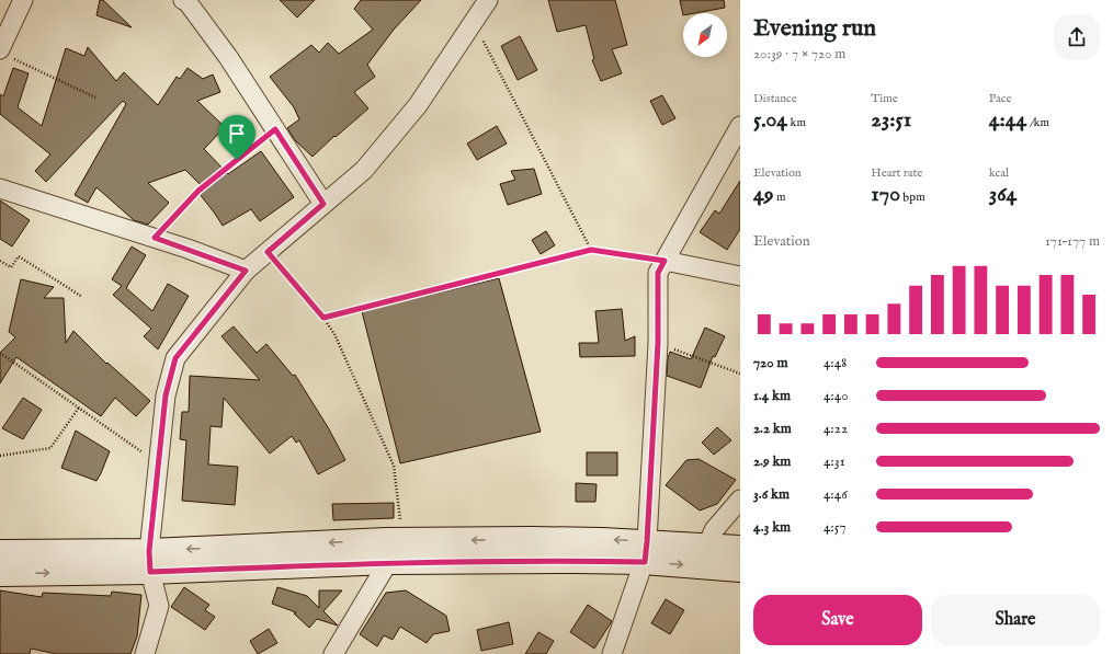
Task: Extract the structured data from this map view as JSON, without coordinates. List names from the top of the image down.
{
  "north": "bottom left",
  "page": {
    "heading": ["Evening run", "20:39 · 7 × 720 m"],
    "stats": [
      ["Distance", "5.04 km"],
      ["Time", "23:51"],
      ["Pace", "4:44 /km"],
      ["Elevation", "49 m"],
      ["Heart rate", "170 bpm"],
      ["kcal", "364"]
    ],
    "chart": ["Elevation", "171–177 m"],
    "list": [
      {
        "name": "720 m",
        "note": "4:48"
      },
      {
        "name": "1.4 km",
        "note": "4:40"
      },
      {
        "name": "2.2 km",
        "note": "4:22"
      },
      {
        "name": "2.9 km",
        "note": "4:31"
      },
      {
        "name": "3.6 km",
        "note": "4:46"
      },
      {
        "name": "4.3 km",
        "note": "4:57"
      }
    ],
    "buttons": ["Save", "Share"]
  }
}
